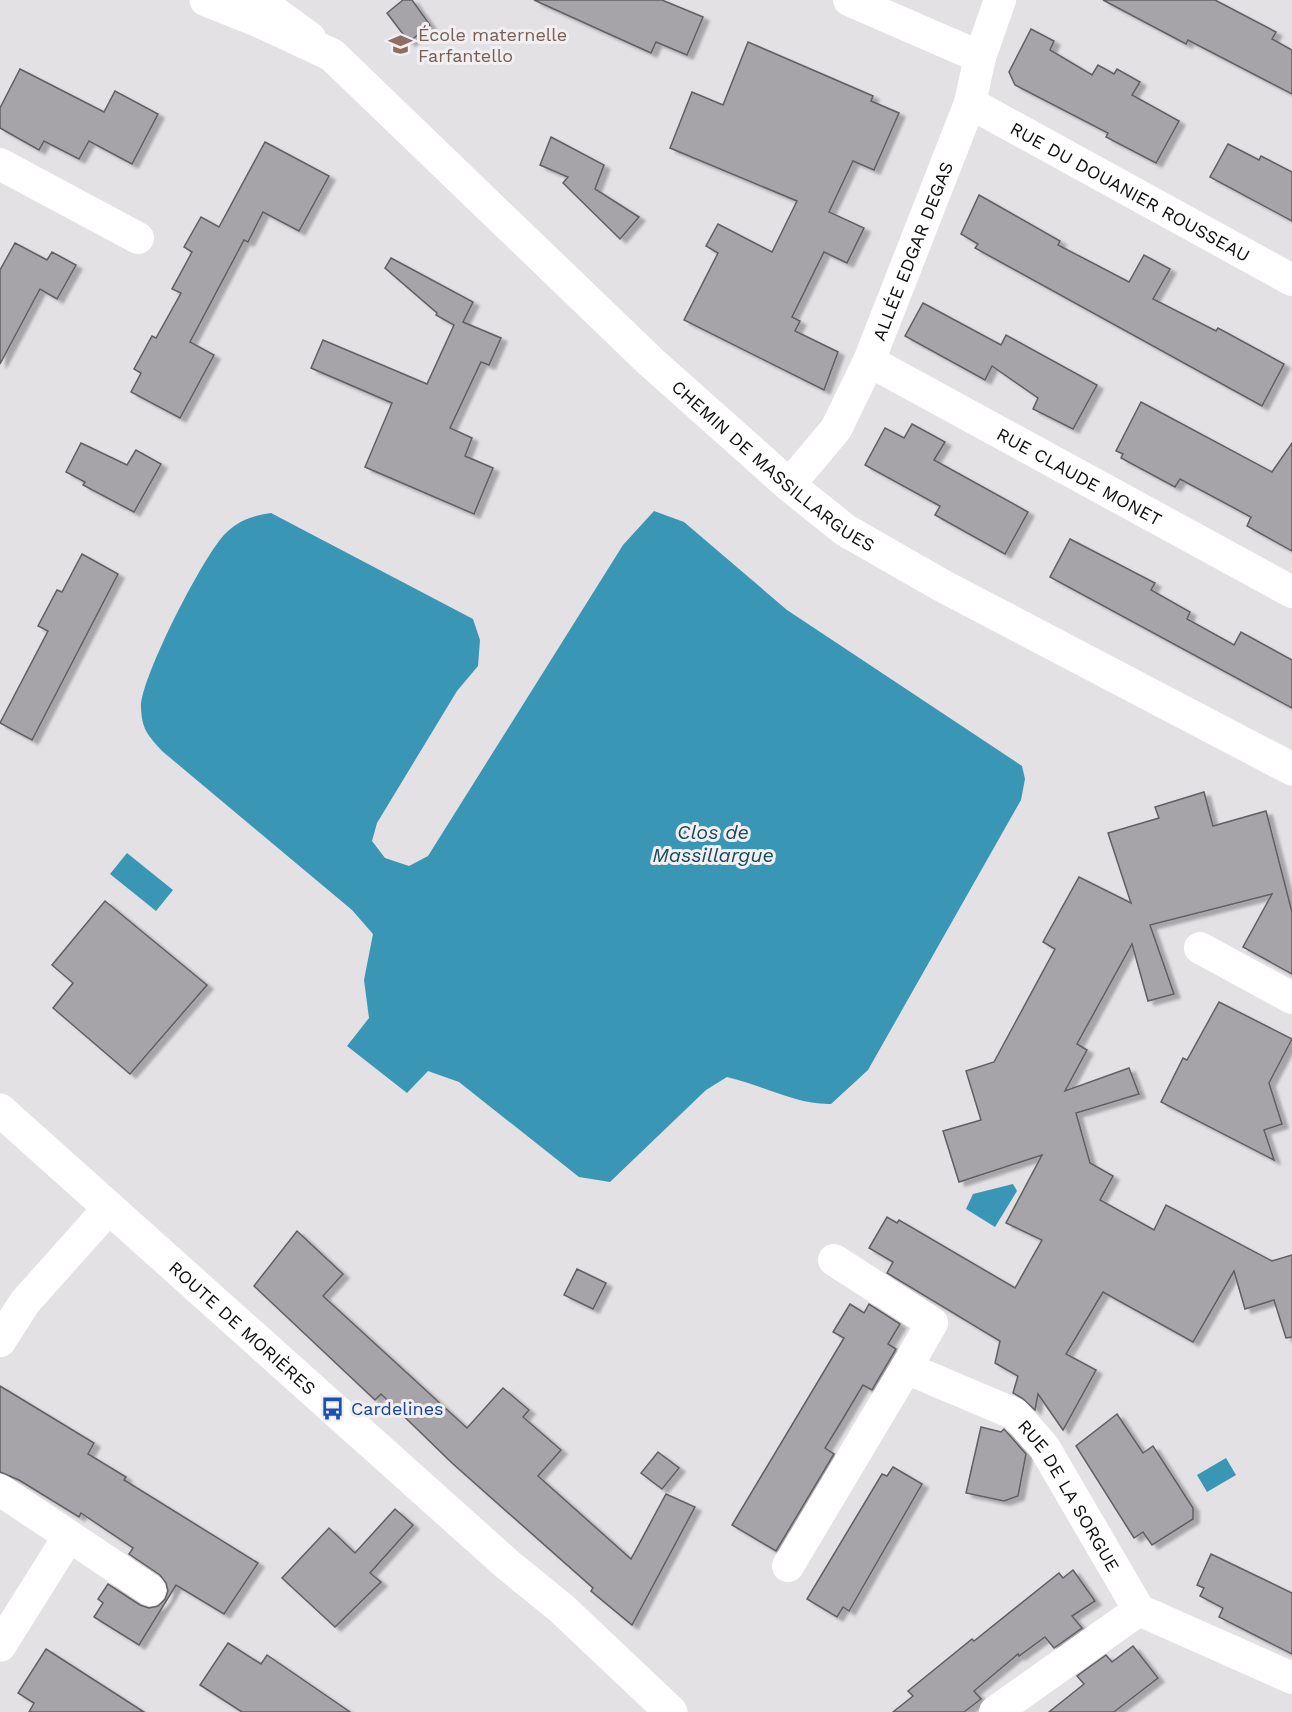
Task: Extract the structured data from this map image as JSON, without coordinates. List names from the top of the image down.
{
  "streets": {
    "street": [
      "RUE DU DOUANIER ROUSSEAU",
      "ALLÉE EDGAR DEGAS",
      "CHEMIN DE MASSILLARGUES",
      "RUE CLAUDE MONET",
      "ROUTE DE MORIÈRES",
      "RUE DE LA SORGUE"
    ]
  },
  "crossings": [
    ["RUE DU DOUANIER ROUSSEAU", "ALLÉE EDGAR DEGAS"],
    ["ALLÉE EDGAR DEGAS", "CHEMIN DE MASSILLARGUES"],
    ["ALLÉE EDGAR DEGAS", "RUE CLAUDE MONET"]
  ],
  "water": ["Clos de Massillargue"],
  "places": {
    "school or university": ["École maternelle Farfantello"],
    "bus stop": ["Cardelines"]
  }
}
